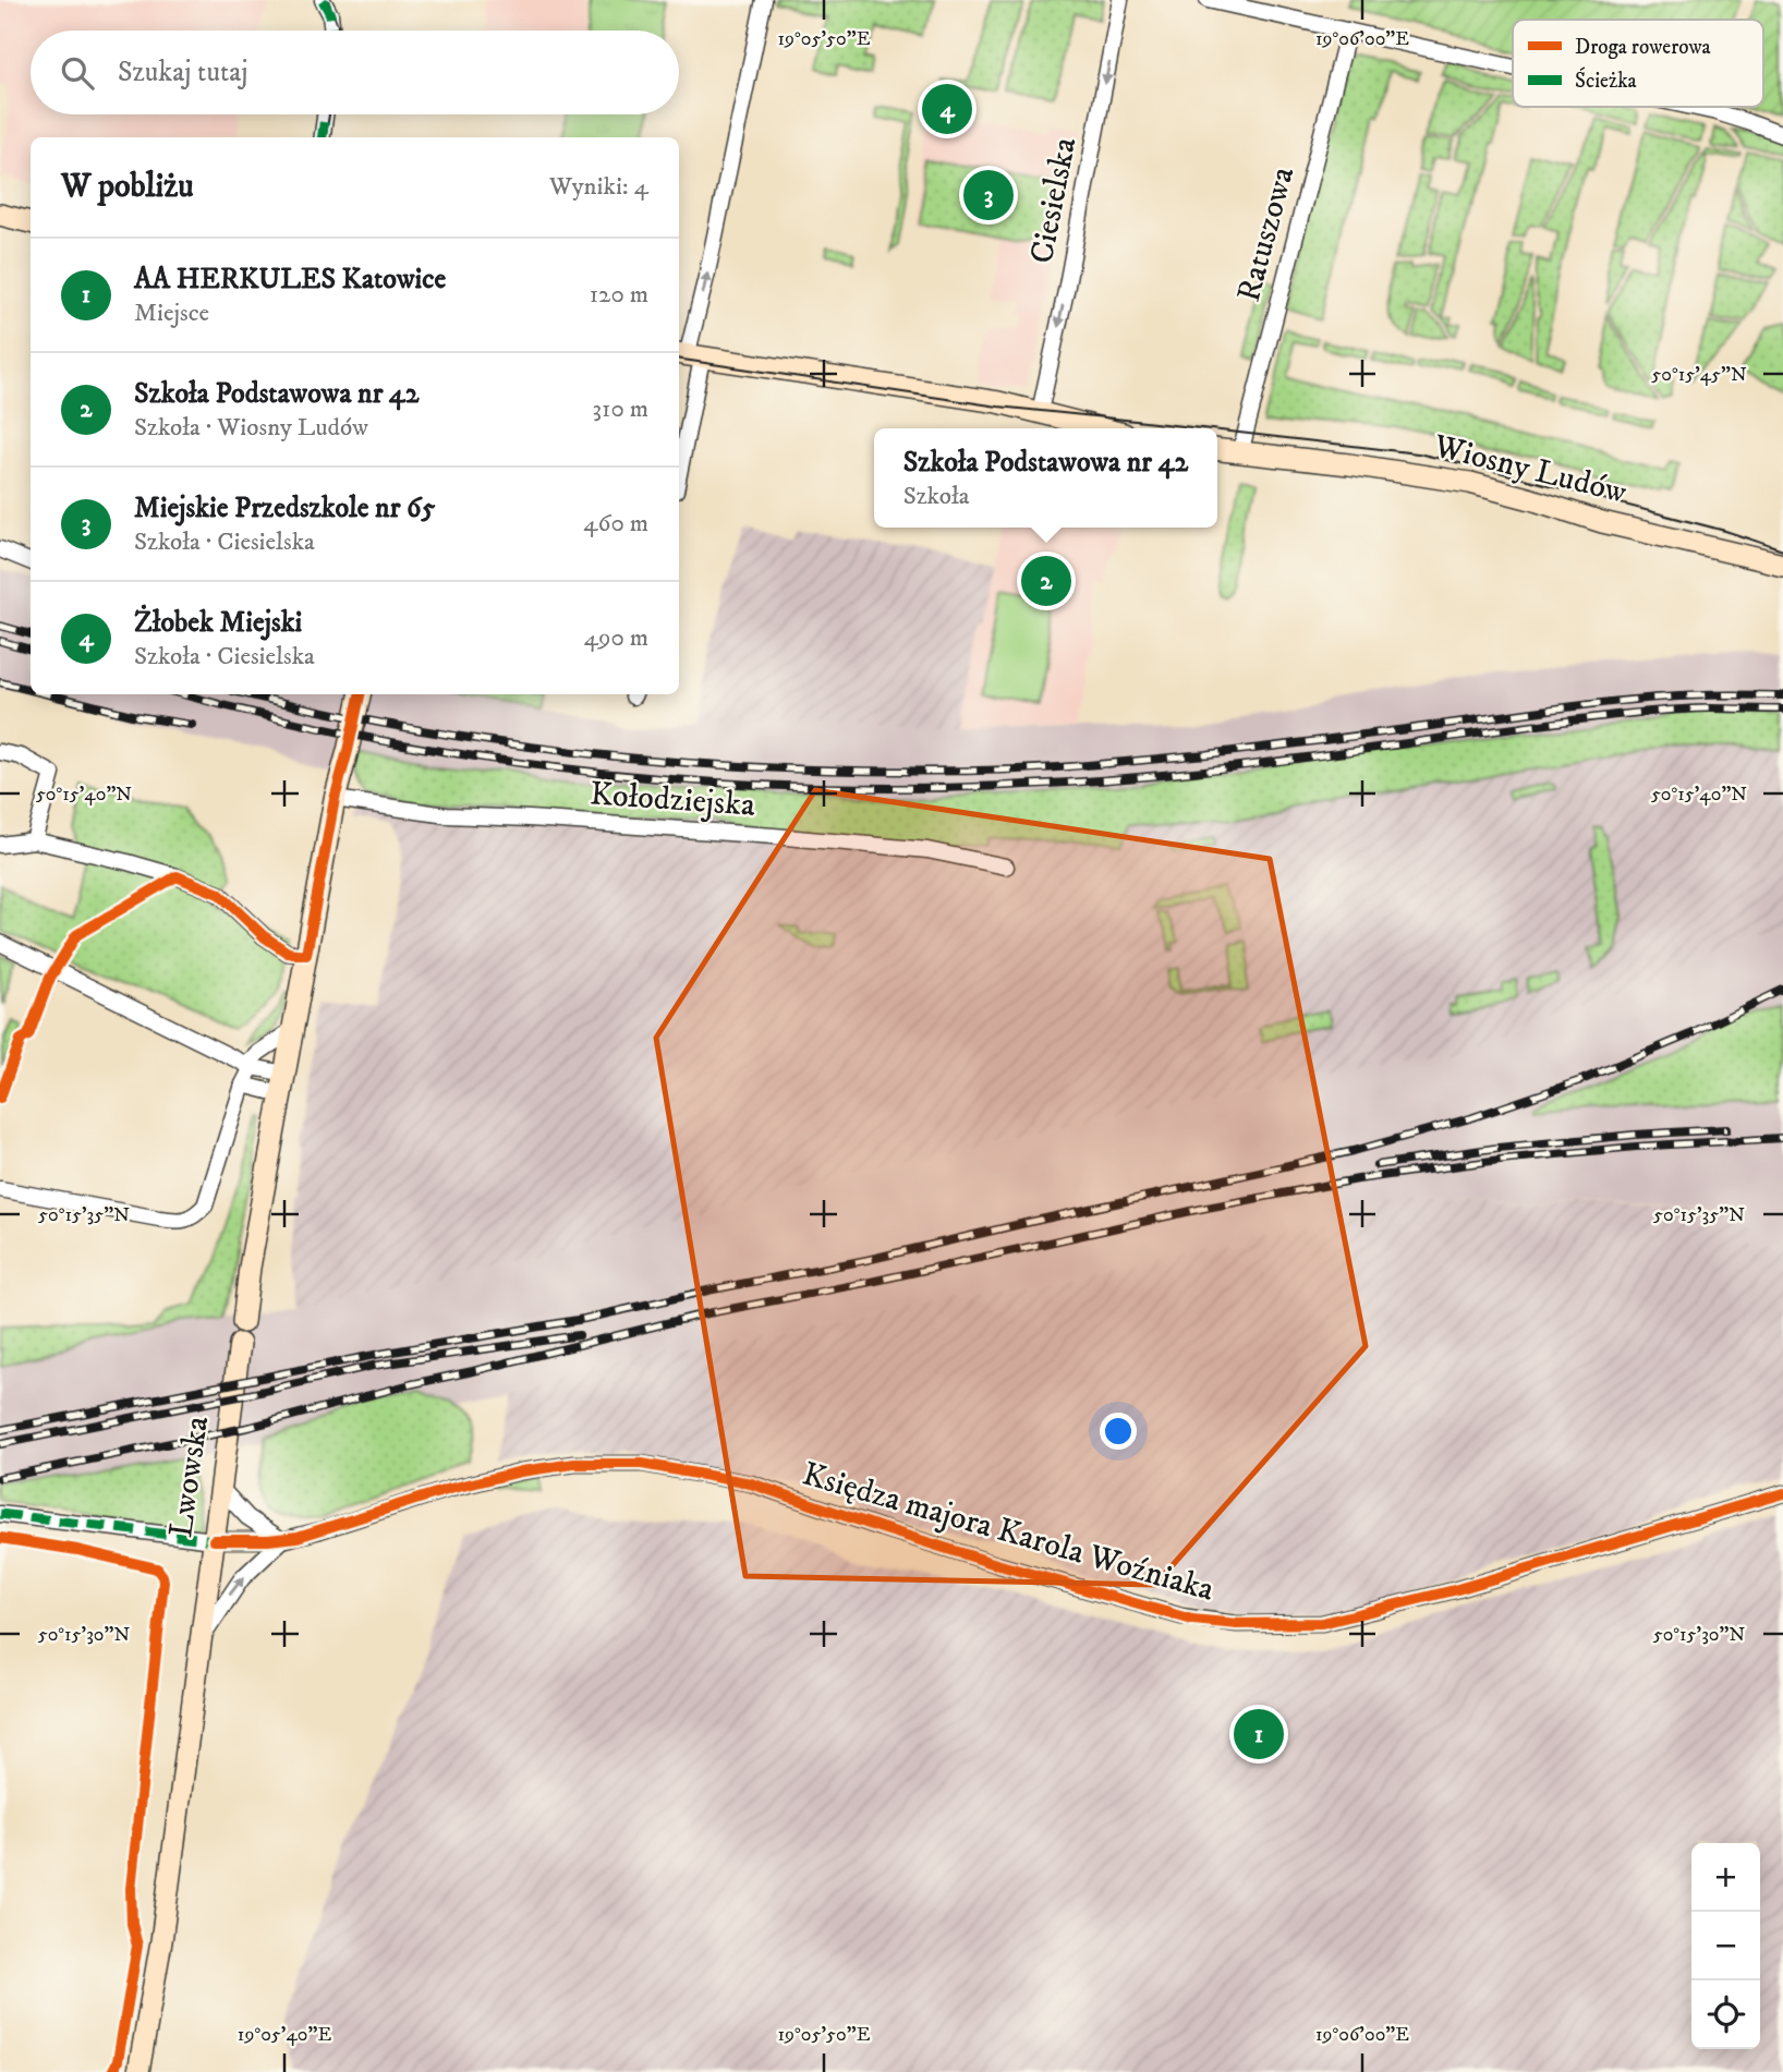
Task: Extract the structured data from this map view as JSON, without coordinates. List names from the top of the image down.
{
  "streets": {
    "street": [
      "Ciesielska",
      "Ratuszowa",
      "Wiosny Ludów",
      "Kołodziejska",
      "Lwowska",
      "Księdza majora Karola Woźniaka"
    ]
  },
  "crossings": [
    ["Ratuszowa", "Wiosny Ludów"],
    ["Lwowska", "Księdza majora Karola Woźniaka"]
  ],
  "one_way": ["Ciesielska"],
  "legend": ["Droga rowerowa", "Ścieżka"],
  "page": {
    "search": "Szukaj tutaj",
    "pins": [
      "4",
      "3",
      "2",
      "1"
    ],
    "heading": ["W pobliżu", "Wyniki: 4"],
    "list": [
      {
        "mark": "1",
        "name": "AA HERKULES Katowice",
        "note": "Miejsce",
        "value": "120 m"
      },
      {
        "mark": "2",
        "name": "Szkoła Podstawowa nr 42",
        "note": "Szkoła · Wiosny Ludów",
        "value": "310 m"
      },
      {
        "mark": "3",
        "name": "Miejskie Przedszkole nr 65",
        "note": "Szkoła · Ciesielska",
        "value": "460 m"
      },
      {
        "mark": "4",
        "name": "Żłobek Miejski",
        "note": "Szkoła · Ciesielska",
        "value": "490 m"
      }
    ],
    "popup": ["Szkoła Podstawowa nr 42", "Szkoła"],
    "map_buttons": ["+", "−"]
  },
  "coordinates": [
    "19°05'50\"E",
    "19°06'00\"E",
    "50°15'45\"N",
    "50°15'40\"N",
    "50°15'35\"N",
    "50°15'30\"N",
    "19°05'40\"E"
  ]
}
